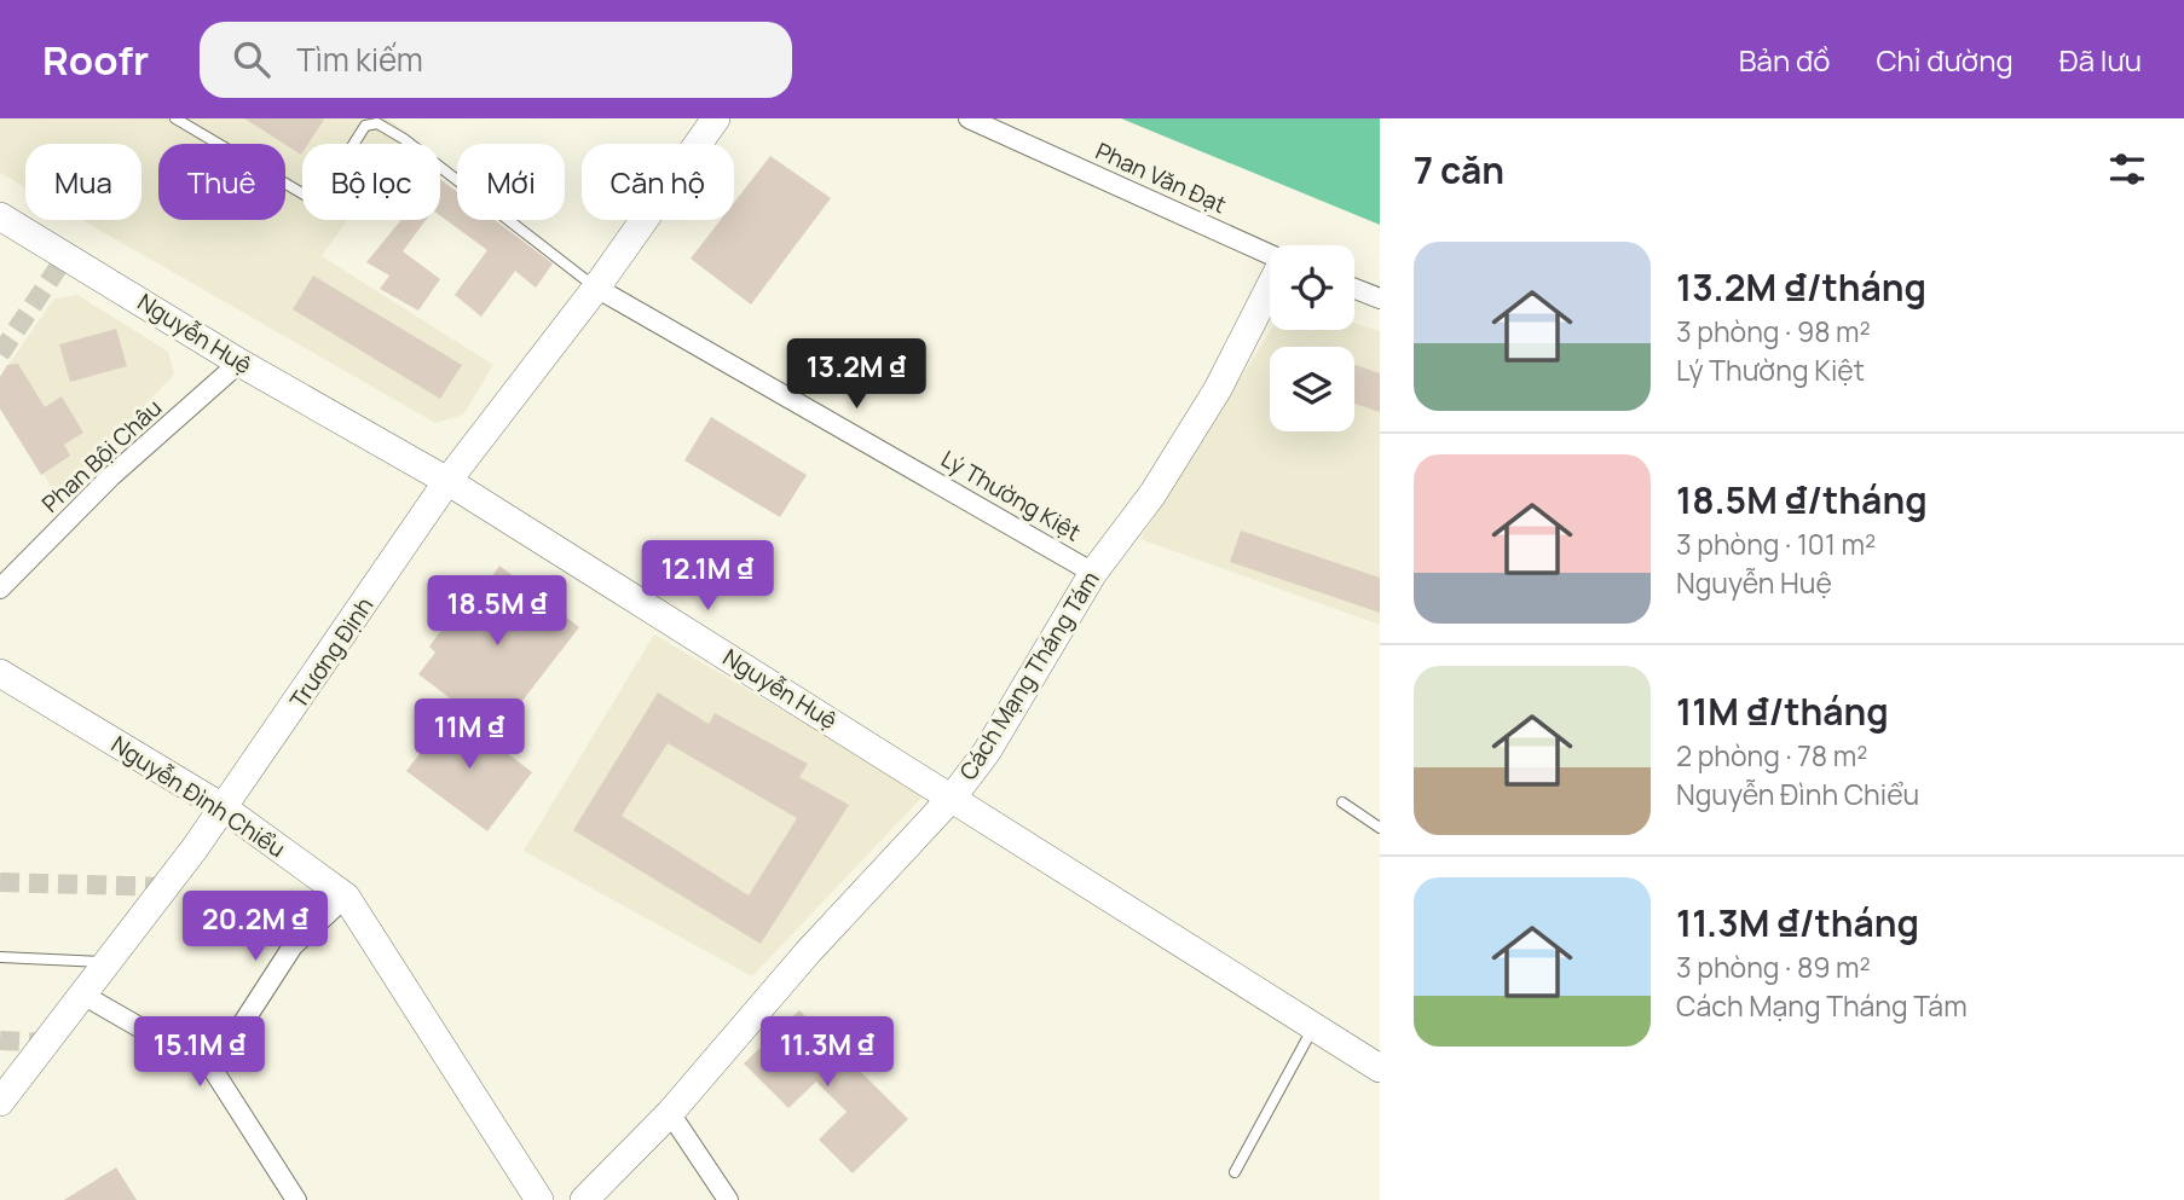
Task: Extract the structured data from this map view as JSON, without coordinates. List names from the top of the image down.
{
  "streets": {
    "street": [
      "Phan Văn Đạt",
      "Nguyễn Huệ",
      "Phan Bội Châu",
      "Lý Thường Kiệt",
      "Trương Định",
      "Cách Mạng Tháng Tám",
      "Nguyễn Đình Chiểu"
    ]
  },
  "crossings": [
    ["Nguyễn Huệ", "Phan Bội Châu"],
    ["Nguyễn Huệ", "Trương Định"],
    ["Nguyễn Huệ", "Cách Mạng Tháng Tám"],
    ["Lý Thường Kiệt", "Trương Định"],
    ["Lý Thường Kiệt", "Cách Mạng Tháng Tám"],
    ["Trương Định", "Nguyễn Đình Chiểu"]
  ],
  "page": {
    "header": "Roofr",
    "search": "Tìm kiếm",
    "nav": ["Bản đồ", "Chỉ đường", "Đã lưu"],
    "heading": "7 căn",
    "chip": [
      "Mua",
      "Thuê",
      "Bộ lọc",
      "Mới",
      "Căn hộ"
    ],
    "list": [
      {
        "name": "13.2M ₫/tháng",
        "note": "3 phòng · 98 m² · Lý Thường Kiệt"
      },
      {
        "name": "18.5M ₫/tháng",
        "note": "3 phòng · 101 m² · Nguyễn Huệ"
      },
      {
        "name": "11M ₫/tháng",
        "note": "2 phòng · 78 m² · Nguyễn Đình Chiểu"
      },
      {
        "name": "11.3M ₫/tháng",
        "note": "3 phòng · 89 m² · Cách Mạng Tháng Tám"
      }
    ],
    "price": [
      "13.2M ₫",
      "12.1M ₫",
      "18.5M ₫",
      "11M ₫",
      "20.2M ₫",
      "15.1M ₫",
      "11.3M ₫"
    ]
  }
}
